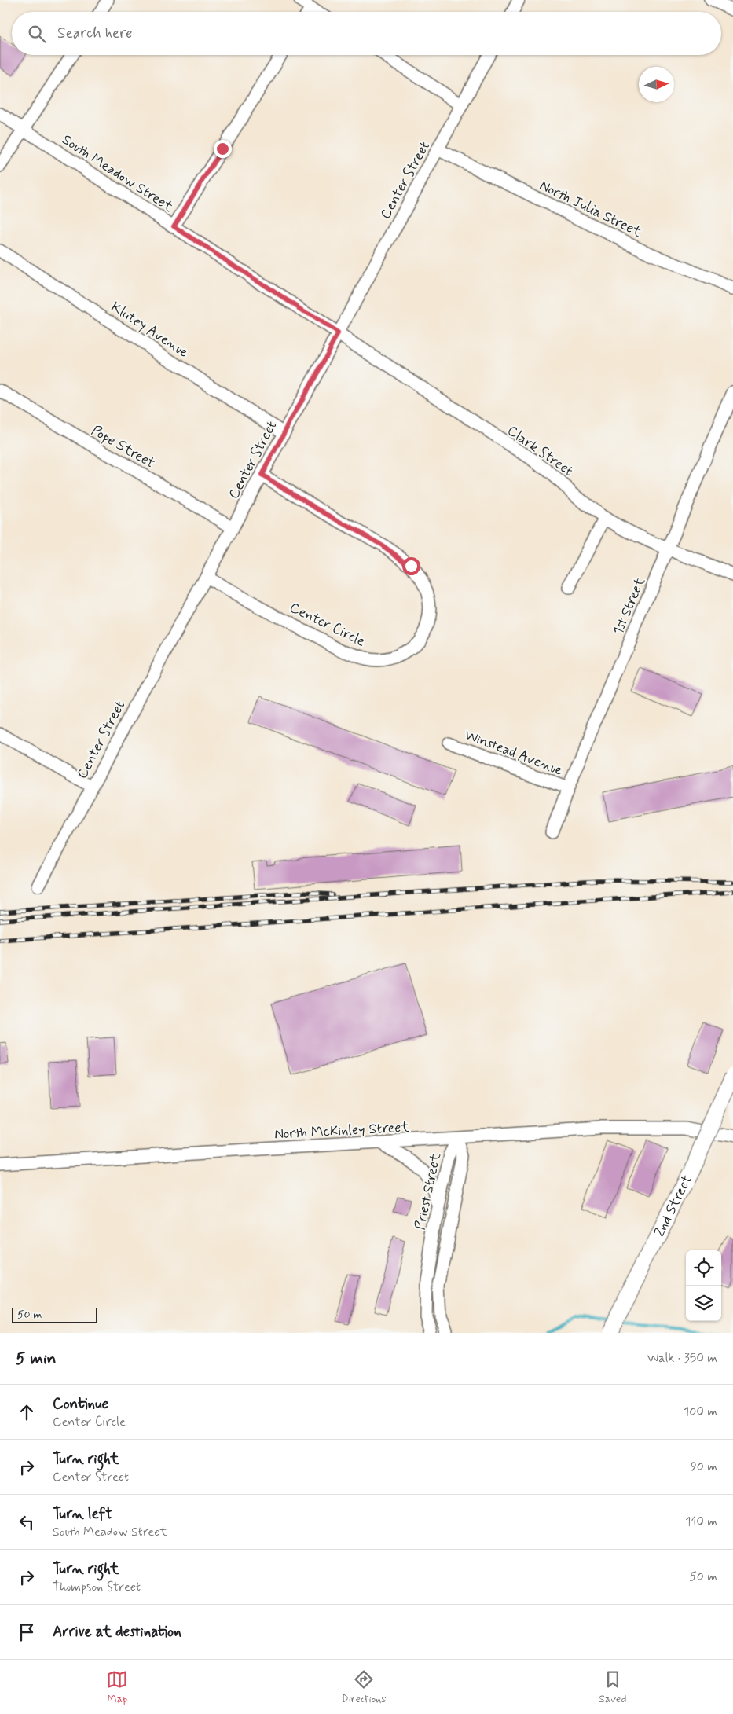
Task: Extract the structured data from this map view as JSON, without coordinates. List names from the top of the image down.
{
  "streets": {
    "main road": ["2nd Street"],
    "street": [
      "South Meadow Street",
      "Center Street",
      "North Julia Street",
      "Klutey Avenue",
      "Pope Street",
      "Clark Street",
      "1st Street",
      "Center Circle",
      "Winstead Avenue",
      "North McKinley Street",
      "Priest Street"
    ]
  },
  "crossings": [
    ["South Meadow Street", "Center Street"],
    ["South Meadow Street", "Clark Street"],
    ["Center Street", "North Julia Street"],
    ["Center Street", "Klutey Avenue"],
    ["Center Street", "Pope Street"],
    ["Center Street", "Clark Street"],
    ["Center Street", "Center Circle"],
    ["Clark Street", "1st Street"],
    ["1st Street", "Winstead Avenue"],
    ["North McKinley Street", "Priest Street"]
  ],
  "scale_bar": "50 m",
  "north": "right",
  "page": {
    "search": "Search here",
    "scale": "50 m",
    "heading": ["5 min", "Walk · 350 m"],
    "list": [
      ["Continue", "Center Circle", "100 m"],
      ["Turn right", "Center Street", "90 m"],
      ["Turn left", "South Meadow Street", "110 m"],
      ["Turn right", "Thompson Street", "50 m"],
      "Arrive at destination"
    ],
    "nav": ["Map", "Directions", "Saved"]
  }
}
